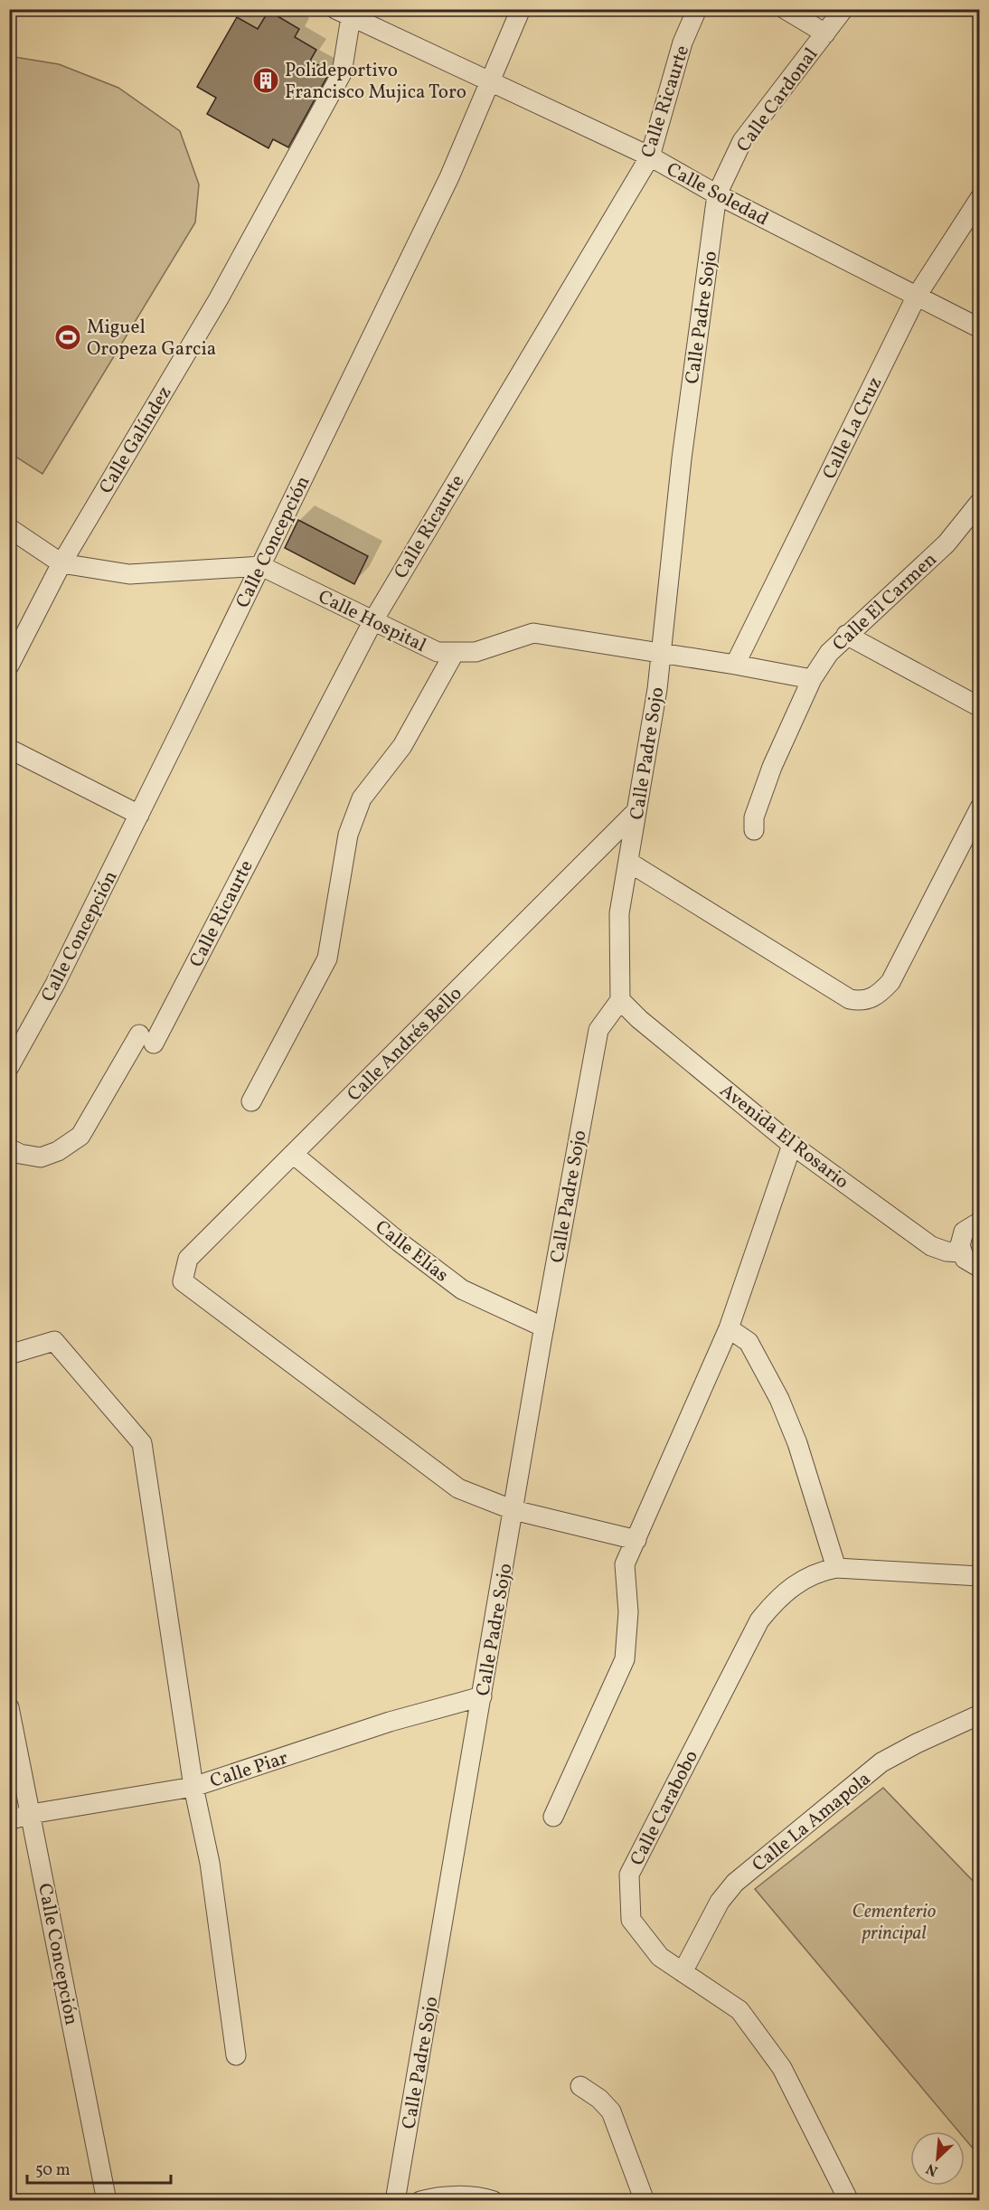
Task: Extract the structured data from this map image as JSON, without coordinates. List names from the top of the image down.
{
  "streets": {
    "street": [
      "Calle Cardonal",
      "Calle Ricaurte",
      "Calle Soledad",
      "Calle Padre Sojo",
      "Calle La Cruz",
      "Calle Galíndez",
      "Calle Concepción",
      "Calle El Carmen",
      "Calle Hospital",
      "Calle Andrés Bello",
      "Avenida El Rosario",
      "Calle Elías",
      "Calle Piar",
      "Calle Carabobo",
      "Calle La Amapola"
    ]
  },
  "crossings": [
    ["Calle Cardonal", "Calle Soledad"],
    ["Calle Cardonal", "Calle Padre Sojo"],
    ["Calle Ricaurte", "Calle Soledad"],
    ["Calle Ricaurte", "Calle Hospital"],
    ["Calle Soledad", "Calle Padre Sojo"],
    ["Calle Soledad", "Calle La Cruz"],
    ["Calle Soledad", "Calle Galíndez"],
    ["Calle Soledad", "Calle Concepción"],
    ["Calle Padre Sojo", "Calle Hospital"],
    ["Calle Padre Sojo", "Calle Andrés Bello"],
    ["Calle Padre Sojo", "Avenida El Rosario"],
    ["Calle Padre Sojo", "Calle Elías"],
    ["Calle Padre Sojo", "Calle Piar"],
    ["Calle La Cruz", "Calle Hospital"],
    ["Calle Galíndez", "Calle Hospital"],
    ["Calle Concepción", "Calle Hospital"],
    ["Calle Concepción", "Calle Piar"],
    ["Calle El Carmen", "Calle Hospital"],
    ["Calle Andrés Bello", "Calle Elías"],
    ["Calle Carabobo", "Calle La Amapola"]
  ],
  "parks": ["Cementerio principal"],
  "places": {
    "building": ["Polideportivo Francisco Mujica Toro"],
    "sports": ["Miguel Oropeza Garcia"]
  },
  "scale_bar": "50 m",
  "north": "bottom left"
}
